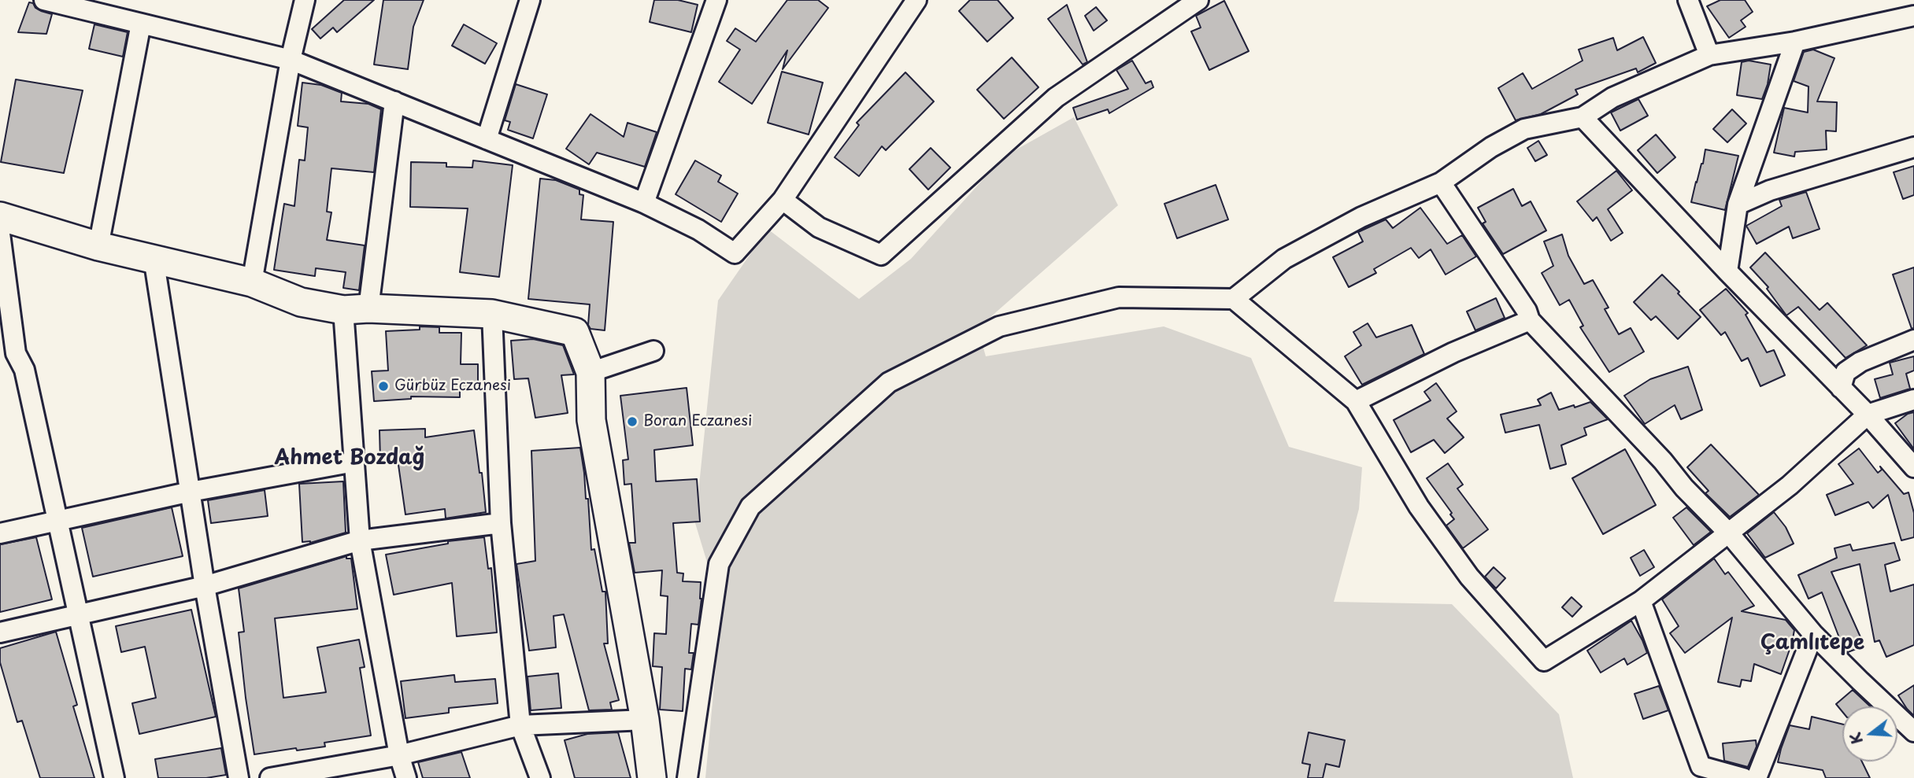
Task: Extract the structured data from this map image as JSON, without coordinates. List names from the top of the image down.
{
  "districts": ["Ahmet Bozdağ", "Çamlıtepe"],
  "places": ["Gürbüz Eczanesi", "Boran Eczanesi"],
  "north": "left"
}
